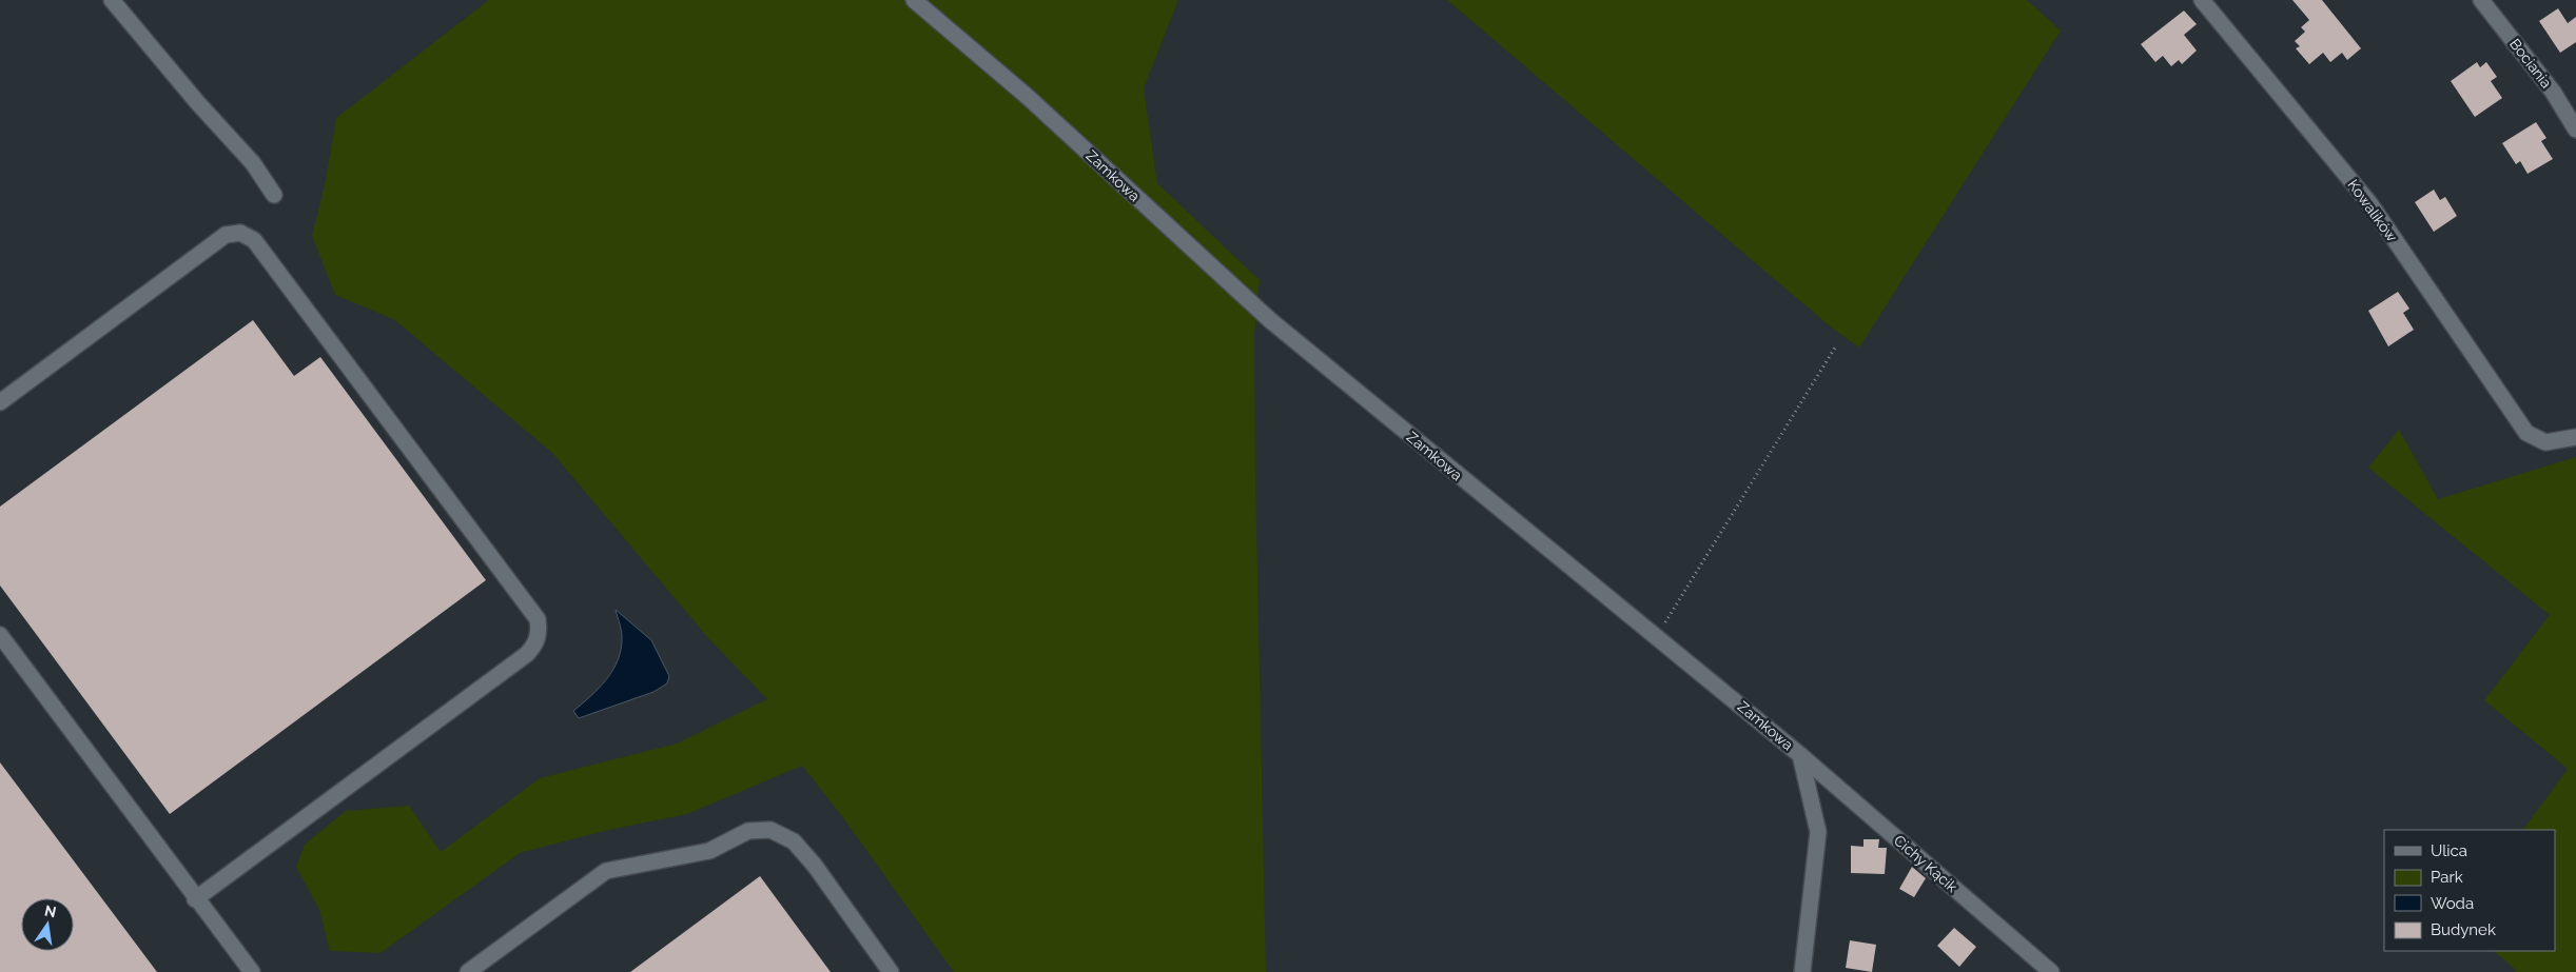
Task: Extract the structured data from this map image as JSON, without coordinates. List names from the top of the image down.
{
  "streets": {
    "street": [
      "Bociania",
      "Zamkowa",
      "Kowalików",
      "Cichy Kącik"
    ]
  },
  "crossings": [
    ["Zamkowa", "Cichy Kącik"]
  ],
  "legend": [
    "Ulica",
    "Park",
    "Woda",
    "Budynek"
  ],
  "north": "top"
}
